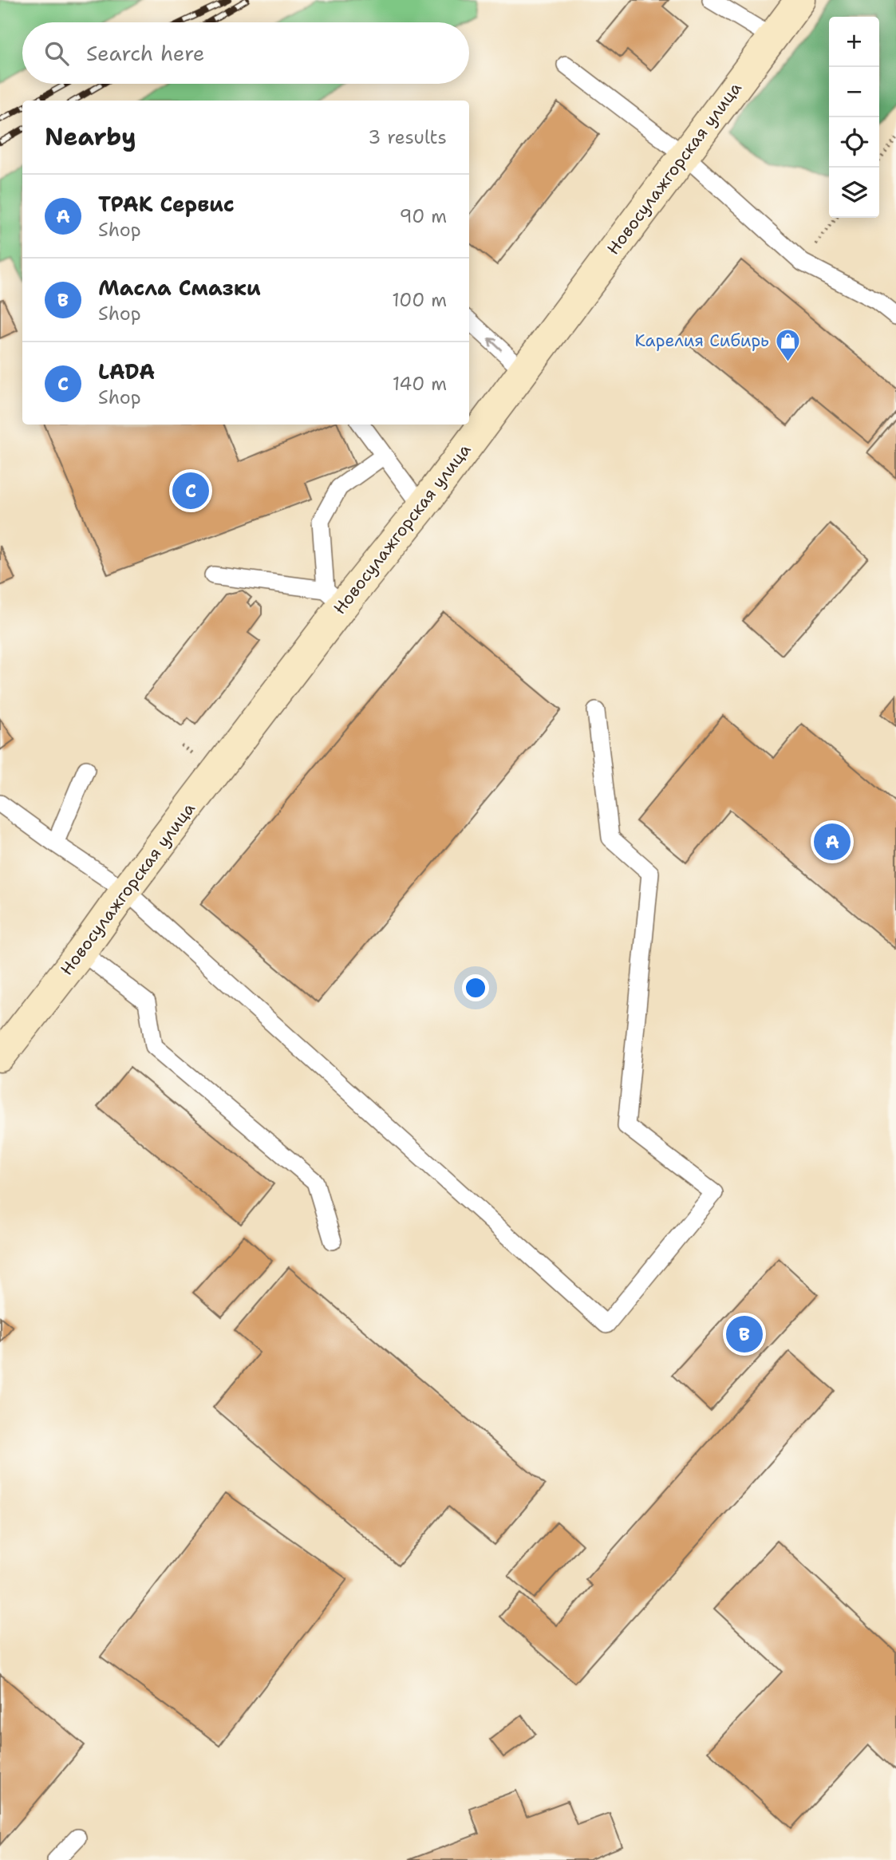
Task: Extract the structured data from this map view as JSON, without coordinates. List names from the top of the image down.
{
  "streets": {
    "main road": ["Новосулажгорская улица"]
  },
  "places": {
    "shop": ["Карелия Сибирь"]
  },
  "page": {
    "map_buttons": ["+", "−"],
    "search": "Search here",
    "heading": ["Nearby", "3 results"],
    "list": [
      {
        "mark": "A",
        "name": "ТРАК Сервис",
        "note": "Shop",
        "value": "90 m"
      },
      {
        "mark": "B",
        "name": "Масла Смазки",
        "note": "Shop",
        "value": "100 m"
      },
      {
        "mark": "C",
        "name": "LADA",
        "note": "Shop",
        "value": "140 m"
      }
    ],
    "pins": ["C", "A", "B"]
  }
}
